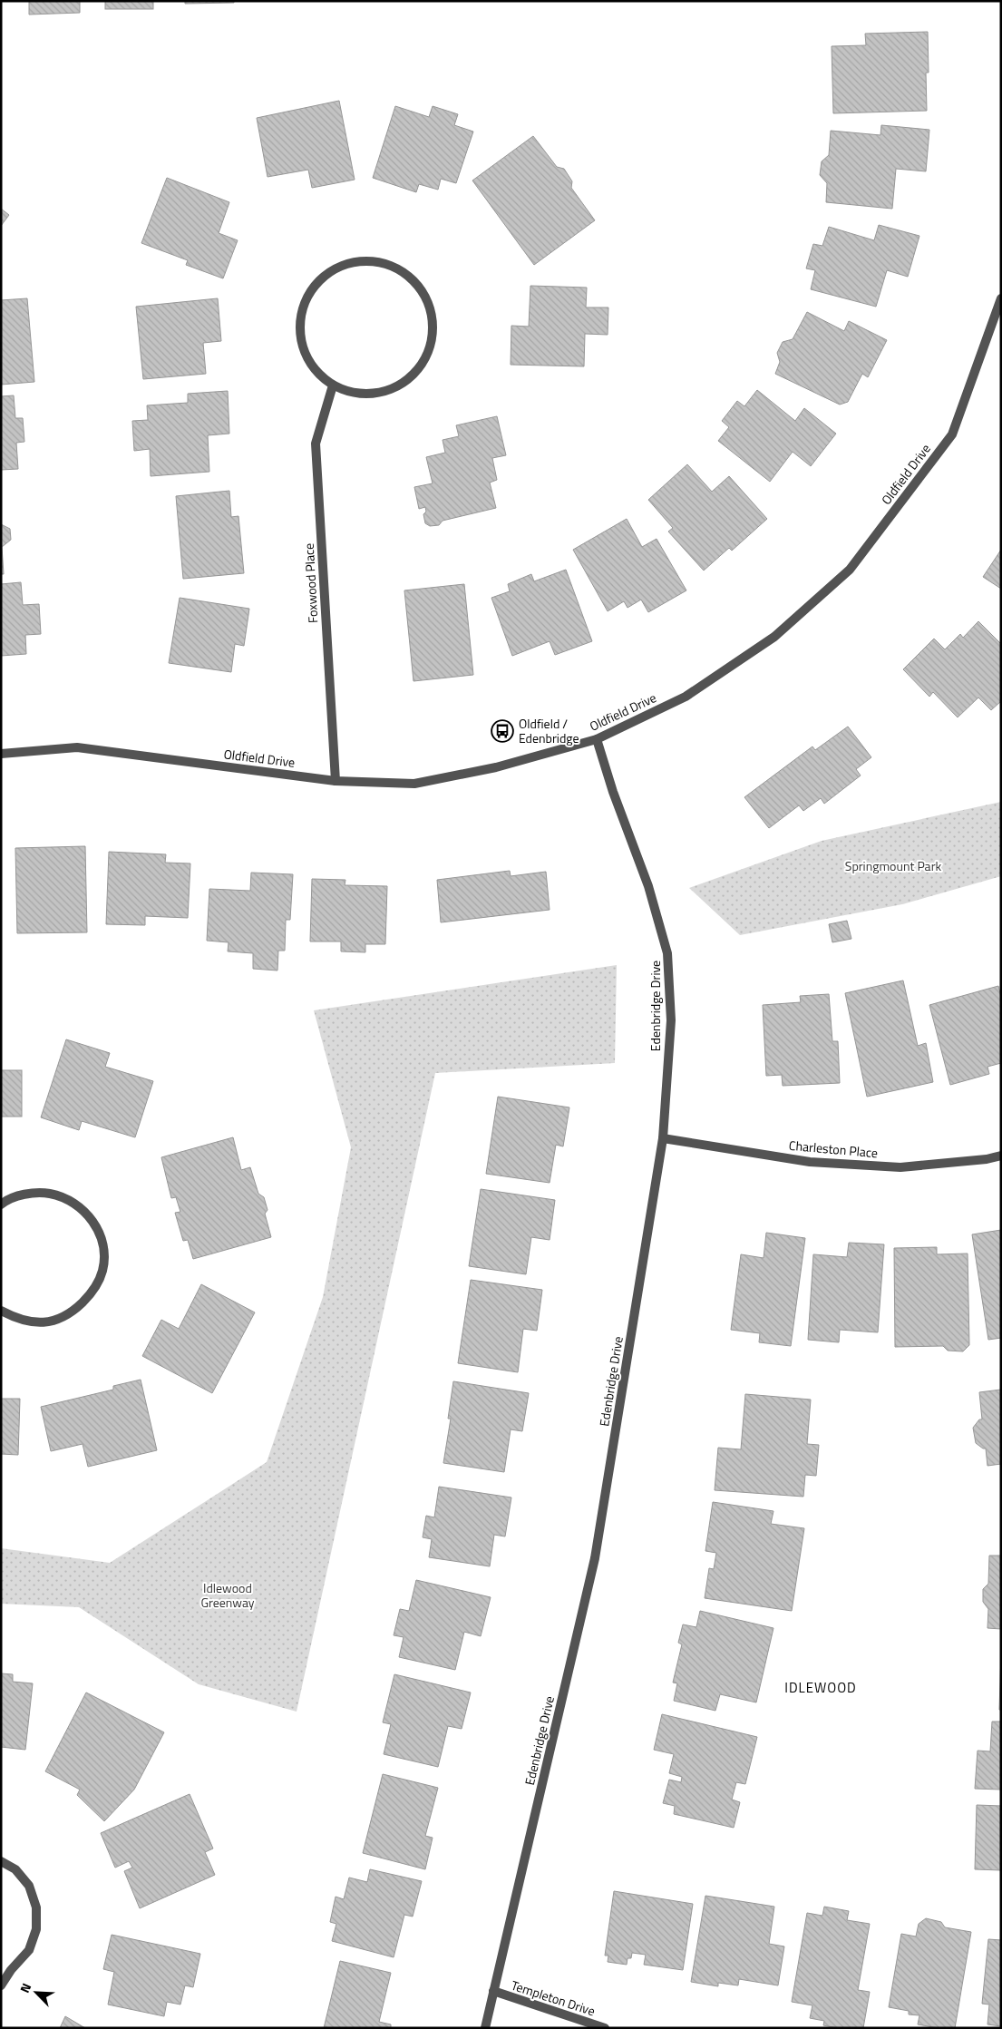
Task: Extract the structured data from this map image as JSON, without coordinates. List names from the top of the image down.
{
  "streets": {
    "street": [
      "Oldfield Drive",
      "Foxwood Place",
      "Edenbridge Drive",
      "Charleston Place",
      "Templeton Drive"
    ]
  },
  "crossings": [
    ["Oldfield Drive", "Foxwood Place"],
    ["Oldfield Drive", "Edenbridge Drive"],
    ["Edenbridge Drive", "Charleston Place"],
    ["Edenbridge Drive", "Templeton Drive"]
  ],
  "districts": ["IDLEWOOD"],
  "parks": ["Springmount Park", "Idlewood Greenway"],
  "places": {
    "bus stop": ["Oldfield / Edenbridge"]
  },
  "north": "top left"
}
